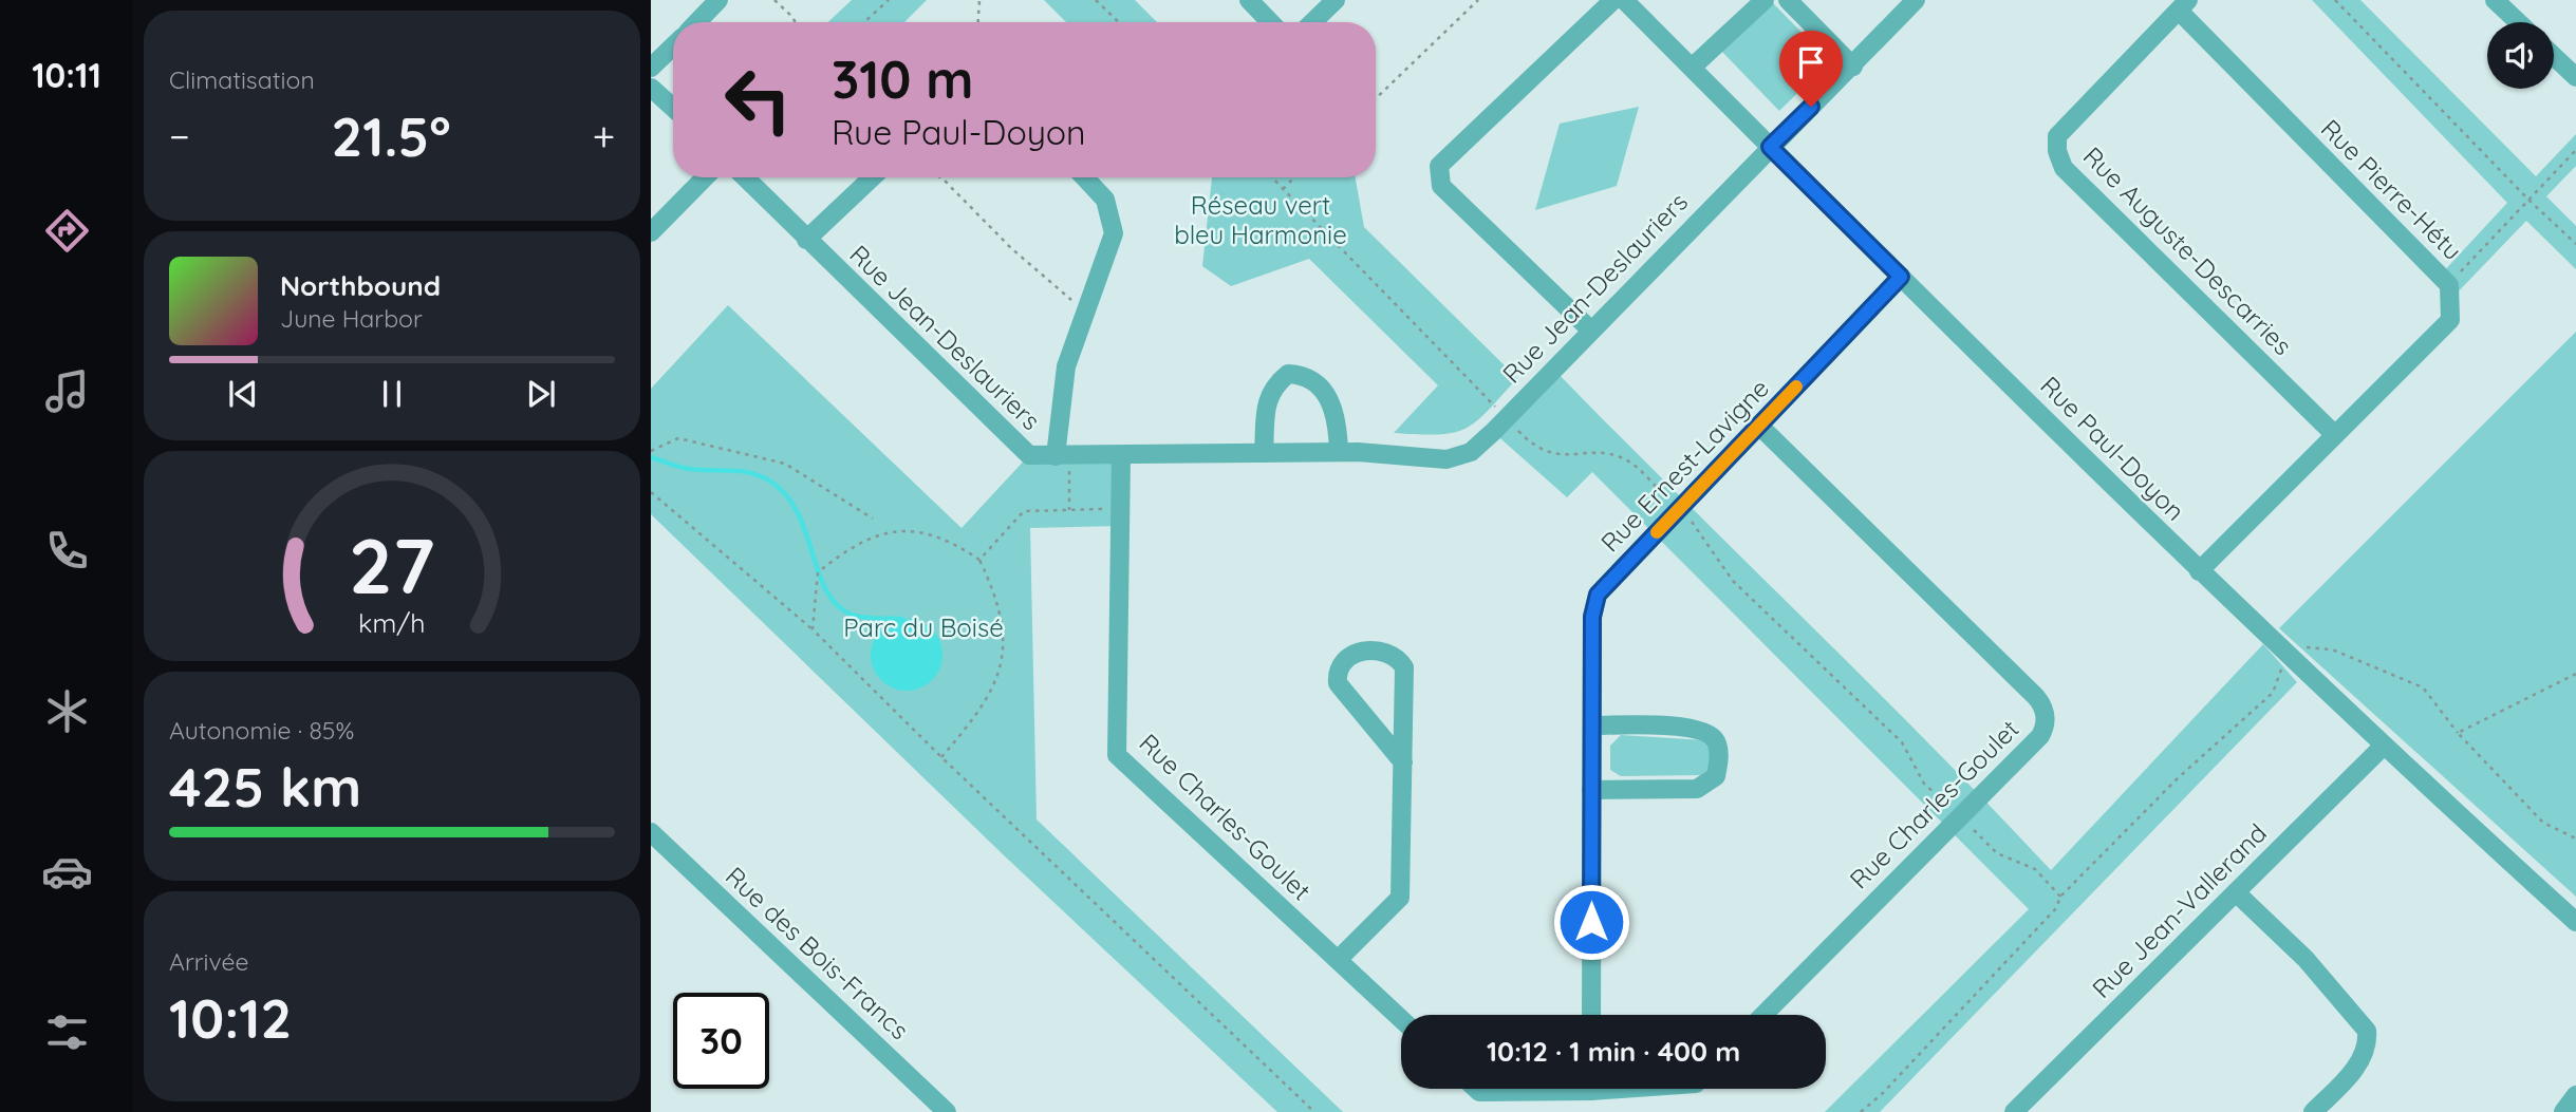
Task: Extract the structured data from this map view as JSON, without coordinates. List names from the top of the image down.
{
  "streets": {
    "street": [
      "Rue Pierre-Hétu",
      "Rue Auguste-Descarries",
      "Rue Jean-Deslauriers",
      "Rue Paul-Doyon",
      "Rue Ernest-Lavigne",
      "Rue Charles-Goulet",
      "Rue Jean-Vallerand",
      "Rue des Bois-Francs"
    ]
  },
  "crossings": [
    ["Rue Pierre-Hétu", "Rue Auguste-Descarries"],
    ["Rue Pierre-Hétu", "Rue Paul-Doyon"],
    ["Rue Jean-Deslauriers", "Rue Paul-Doyon"],
    ["Rue Jean-Deslauriers", "Rue Charles-Goulet"],
    ["Rue Paul-Doyon", "Rue Ernest-Lavigne"],
    ["Rue Paul-Doyon", "Rue Jean-Vallerand"],
    ["Rue Ernest-Lavigne", "Rue Charles-Goulet"]
  ],
  "parks": ["Réseau vert bleu Harmonie", "Parc du Boisé"],
  "page": {
    "tabs": "10:11",
    "tile": [
      "Climatisation",
      ["Autonomie · 85%", "425 km"],
      ["Arrivée", "10:12"]
    ],
    "turn": ["310 m", "Rue Paul-Doyon"],
    "heat": ["−", "21.5°", "+"],
    "song": ["Northbound", "June Harbor"],
    "limit": "30",
    "trip": "10:12 · 1 min · 400 m",
    "gauge": ["27", "km/h"]
  }
}
